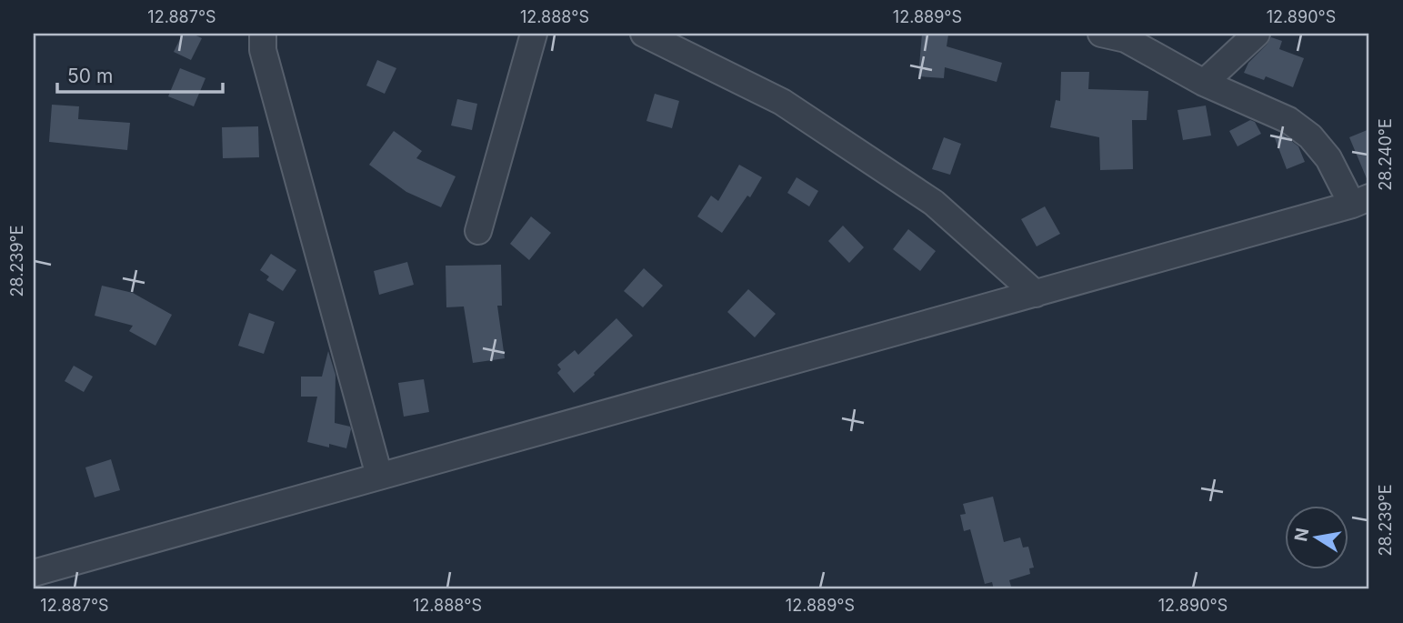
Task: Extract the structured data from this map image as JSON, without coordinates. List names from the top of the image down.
{
  "scale_bar": "50 m",
  "north": "left",
  "coordinates": [
    "12.887°S",
    "12.888°S",
    "12.889°S",
    "12.890°S",
    "28.240°E",
    "28.239°E"
  ]
}
